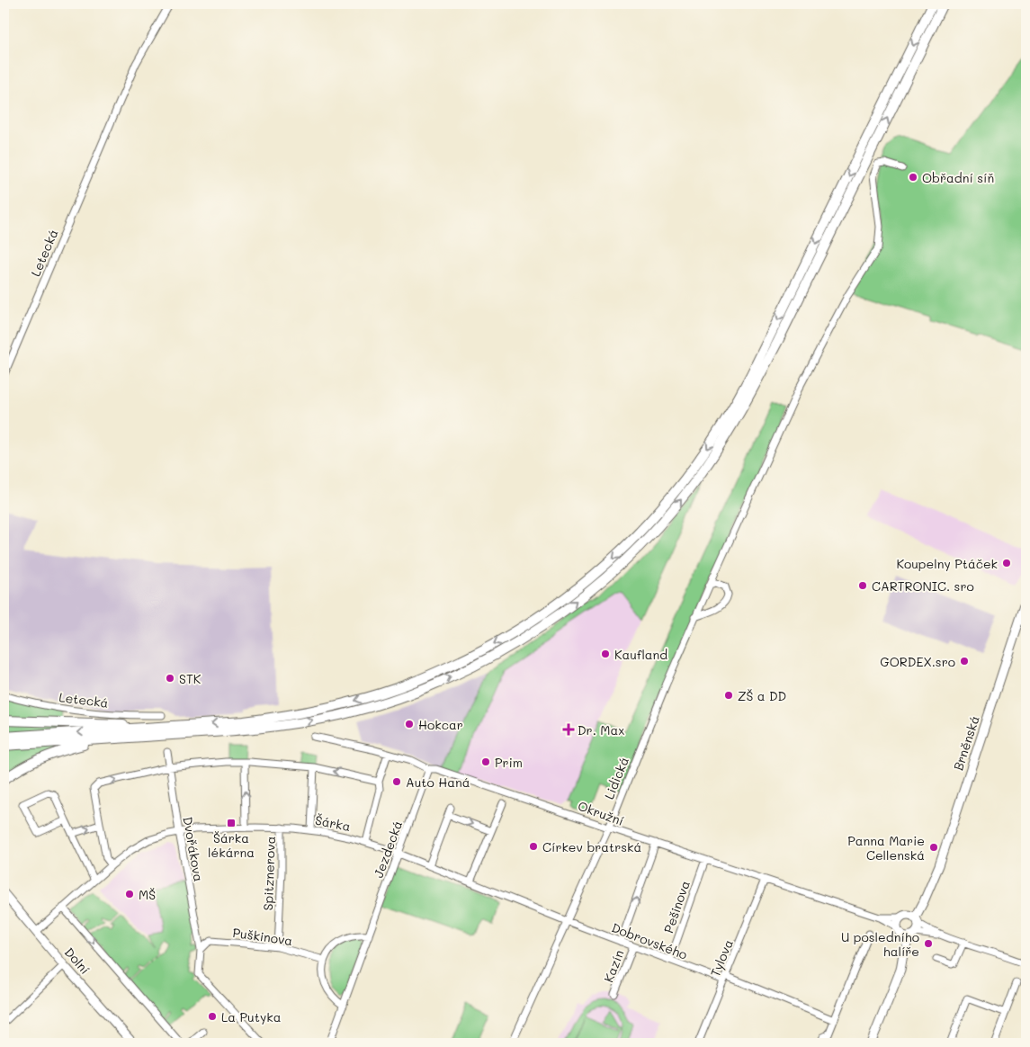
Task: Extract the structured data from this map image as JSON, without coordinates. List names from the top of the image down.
{
  "streets": {
    "main road": ["Brněnská", "Dolní"],
    "street": [
      "Letecká",
      "Lidická",
      "Okružní",
      "Šárka",
      "Dvořákova",
      "Jezdecká",
      "Spitznerova",
      "Pešinova",
      "Puškinova",
      "Dobrovského",
      "Tylova",
      "Kazín"
    ]
  },
  "crossings": [
    ["Brněnská", "Okružní"],
    ["Lidická", "Okružní"],
    ["Lidická", "Šárka"],
    ["Lidická", "Dobrovského"],
    ["Okružní", "Jezdecká"],
    ["Okružní", "Pešinova"],
    ["Okružní", "Tylova"],
    ["Šárka", "Dvořákova"],
    ["Šárka", "Jezdecká"],
    ["Šárka", "Spitznerova"],
    ["Šárka", "Dobrovského"],
    ["Šárka", "Dolní"],
    ["Dvořákova", "Puškinova"],
    ["Spitznerova", "Puškinova"],
    ["Pešinova", "Dobrovského"],
    ["Dobrovského", "Tylova"],
    ["Dobrovského", "Kazín"]
  ],
  "one_way": ["Dolní"],
  "places": {
    "other": [
      "Obřadní síň",
      "Koupelny Ptáček",
      "CARTRONIC. sro",
      "Kaufland",
      "GORDEX.sro",
      "STK",
      "ZŠ a DD",
      "Hokcar",
      "Prim",
      "Auto Haná",
      "Církev bratrská",
      "Panna Marie Cellenská",
      "MŠ",
      "U posledního halíře",
      "La Putyka"
    ],
    "health": ["Dr. Max"],
    "transit": ["Šárka lékárna"]
  }
}
